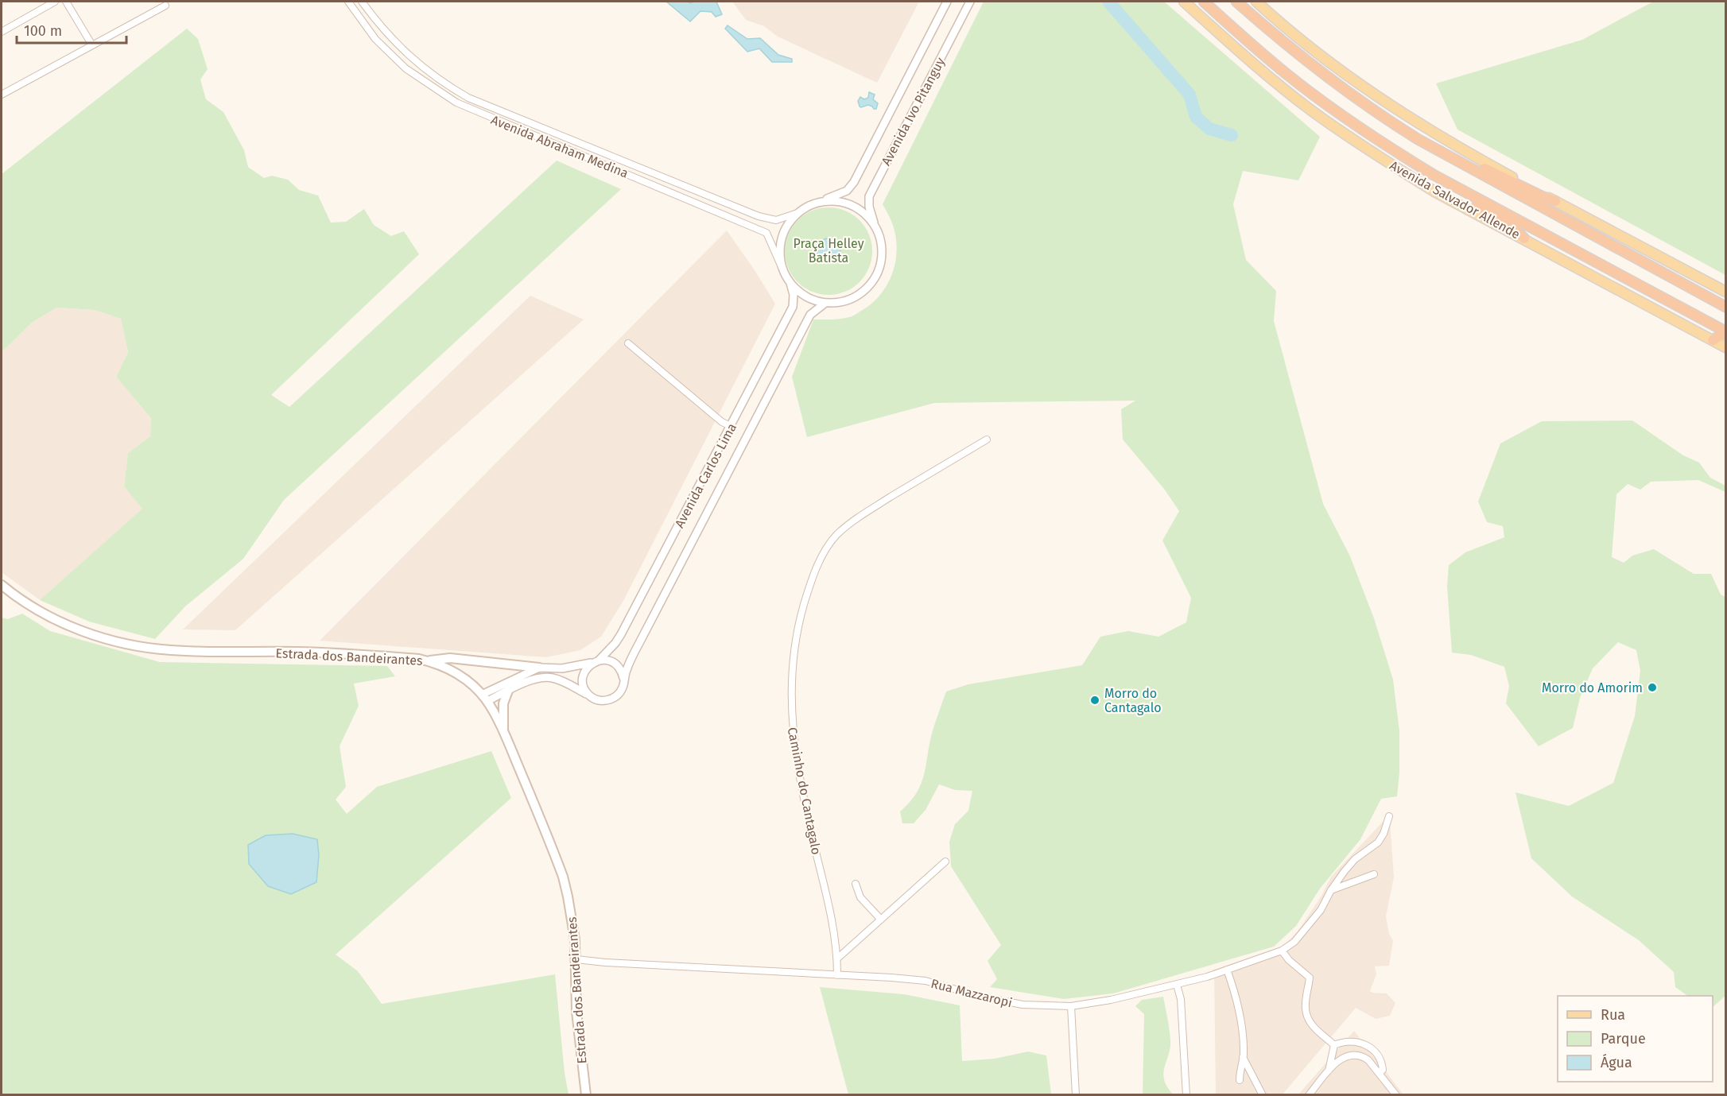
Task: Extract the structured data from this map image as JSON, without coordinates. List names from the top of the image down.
{
  "streets": {
    "highway": ["Avenida Salvador Allende"],
    "main road": ["Estrada dos Bandeirantes"],
    "street": [
      "Avenida Ivo Pitanguy",
      "Avenida Abraham Medina",
      "Avenida Carlos Lima",
      "Caminho do Cantagalo",
      "Rua Mazzaropi"
    ]
  },
  "crossings": [
    ["Avenida Ivo Pitanguy", "Avenida Abraham Medina"],
    ["Avenida Ivo Pitanguy", "Avenida Carlos Lima"],
    ["Avenida Abraham Medina", "Avenida Carlos Lima"],
    ["Avenida Carlos Lima", "Estrada dos Bandeirantes"],
    ["Estrada dos Bandeirantes", "Rua Mazzaropi"],
    ["Caminho do Cantagalo", "Rua Mazzaropi"]
  ],
  "parks": ["Praça Helley Batista"],
  "places": ["Morro do Amorim", "Morro do Cantagalo"],
  "legend": ["Rua", "Parque", "Água"],
  "scale_bar": "100 m"
}
